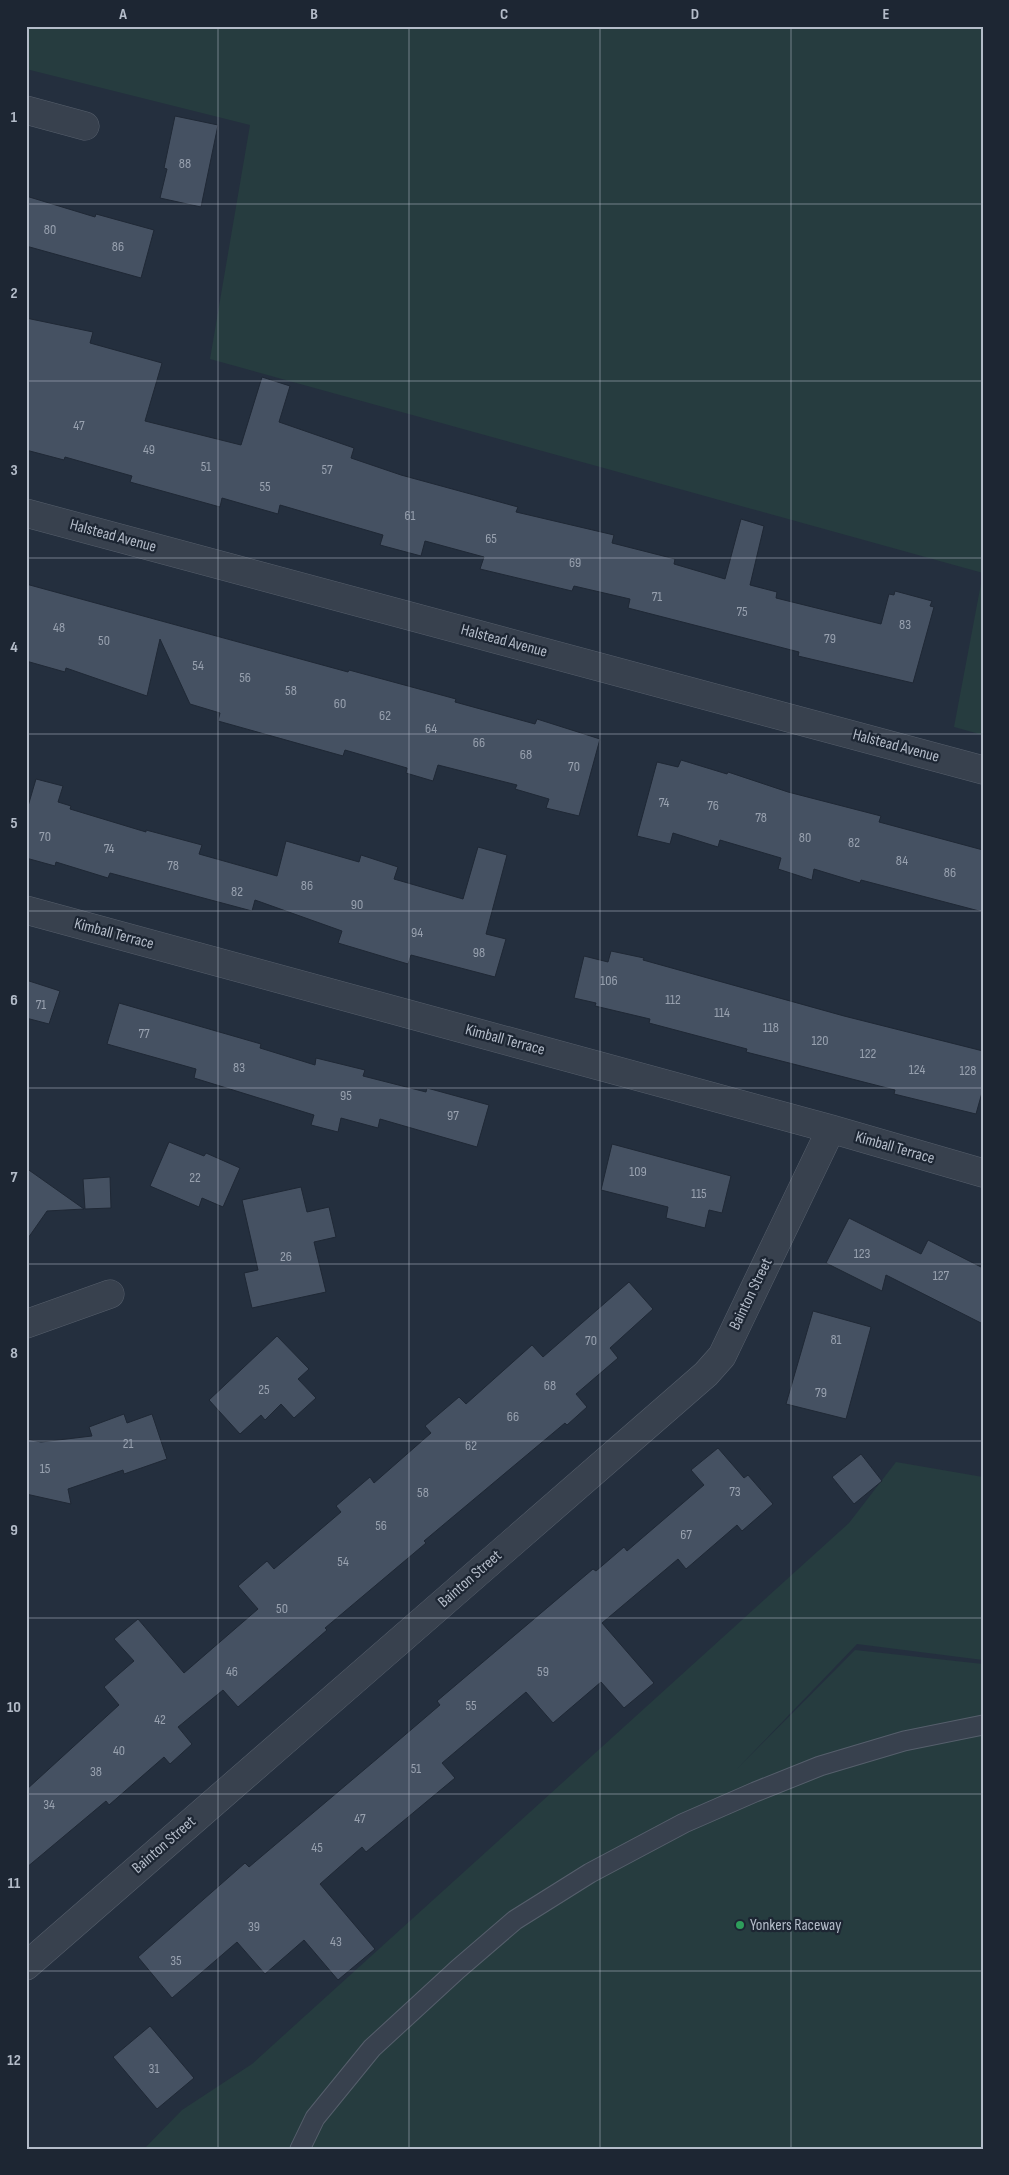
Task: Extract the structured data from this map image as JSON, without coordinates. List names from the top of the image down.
{
  "streets": {
    "street": ["Halstead Avenue", "Kimball Terrace", "Bainton Street"]
  },
  "crossings": [
    ["Kimball Terrace", "Bainton Street"]
  ],
  "places": ["Yonkers Raceway"],
  "house_numbers": [
    "88",
    "80",
    "86",
    "47",
    "49",
    "51",
    "57",
    "55",
    "61",
    "65",
    "69",
    "71",
    "75",
    "83",
    "48",
    "79",
    "50",
    "54",
    "56",
    "58",
    "60",
    "62",
    "64",
    "66",
    "68",
    "70",
    "74",
    "76",
    "78",
    "70",
    "80",
    "82",
    "74",
    "84",
    "78",
    "86",
    "86",
    "82",
    "90",
    "94",
    "98",
    "106",
    "112",
    "71",
    "114",
    "118",
    "77",
    "120",
    "122",
    "83",
    "124",
    "128",
    "95",
    "97",
    "109",
    "22",
    "115",
    "123",
    "26",
    "127",
    "81",
    "70",
    "68",
    "25",
    "79",
    "66",
    "21",
    "62",
    "15",
    "73",
    "58",
    "56",
    "67",
    "54",
    "50",
    "46",
    "59",
    "55",
    "42",
    "40",
    "51",
    "38",
    "34",
    "47",
    "45",
    "39",
    "43",
    "35",
    "31"
  ],
  "grid": {
    "columns": [
      "A",
      "B",
      "C",
      "D",
      "E"
    ],
    "rows": [
      "1",
      "2",
      "3",
      "4",
      "5",
      "6",
      "7",
      "8",
      "9",
      "10",
      "11",
      "12"
    ]
  }
}
